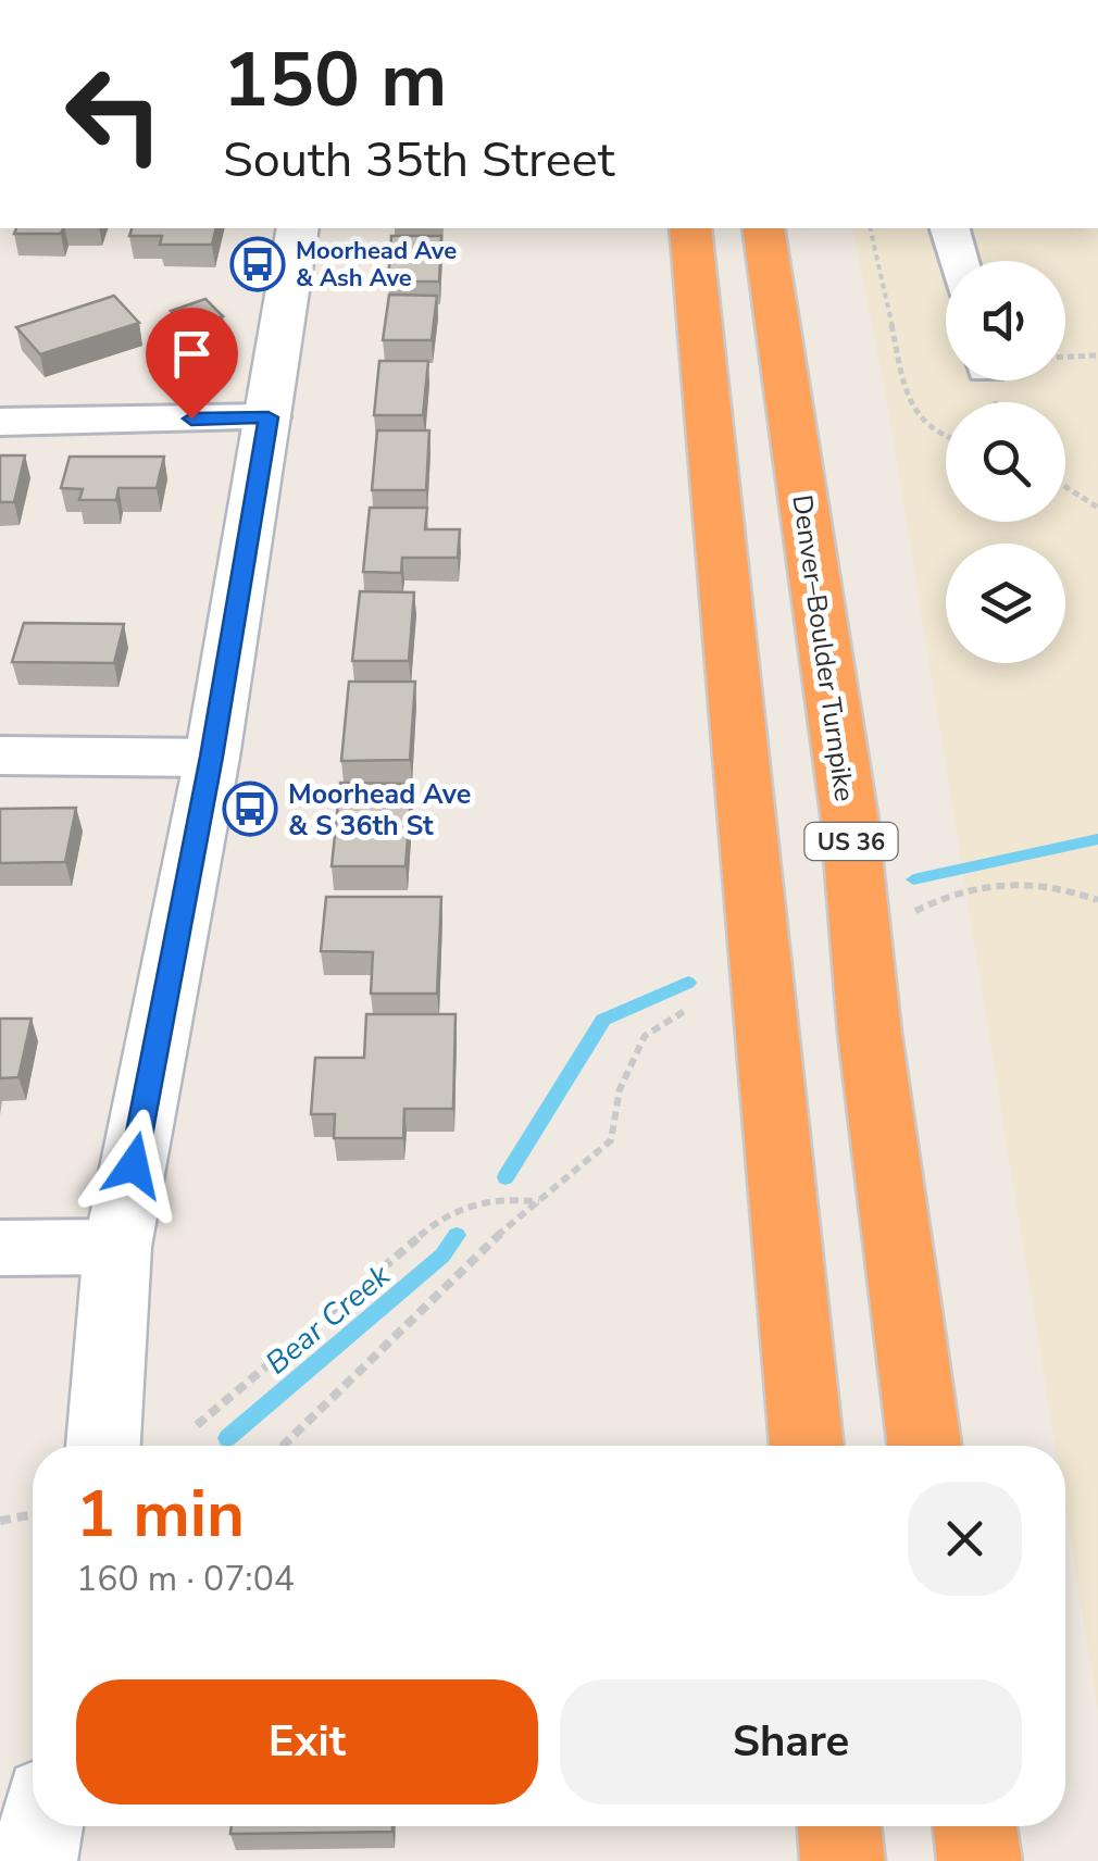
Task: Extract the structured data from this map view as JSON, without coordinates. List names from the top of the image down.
{
  "streets": {
    "highway": ["Denver–Boulder Turnpike", "US 36"]
  },
  "water": ["Bear Creek"],
  "places": {
    "bus stop": ["Moorhead Ave & Ash Ave", "Moorhead Ave & S 36th St"]
  },
  "page": {
    "turn": ["150 m", "South 35th Street"],
    "heading": ["1 min", "160 m · 07:04"],
    "buttons": ["Exit", "Share"]
  }
}
